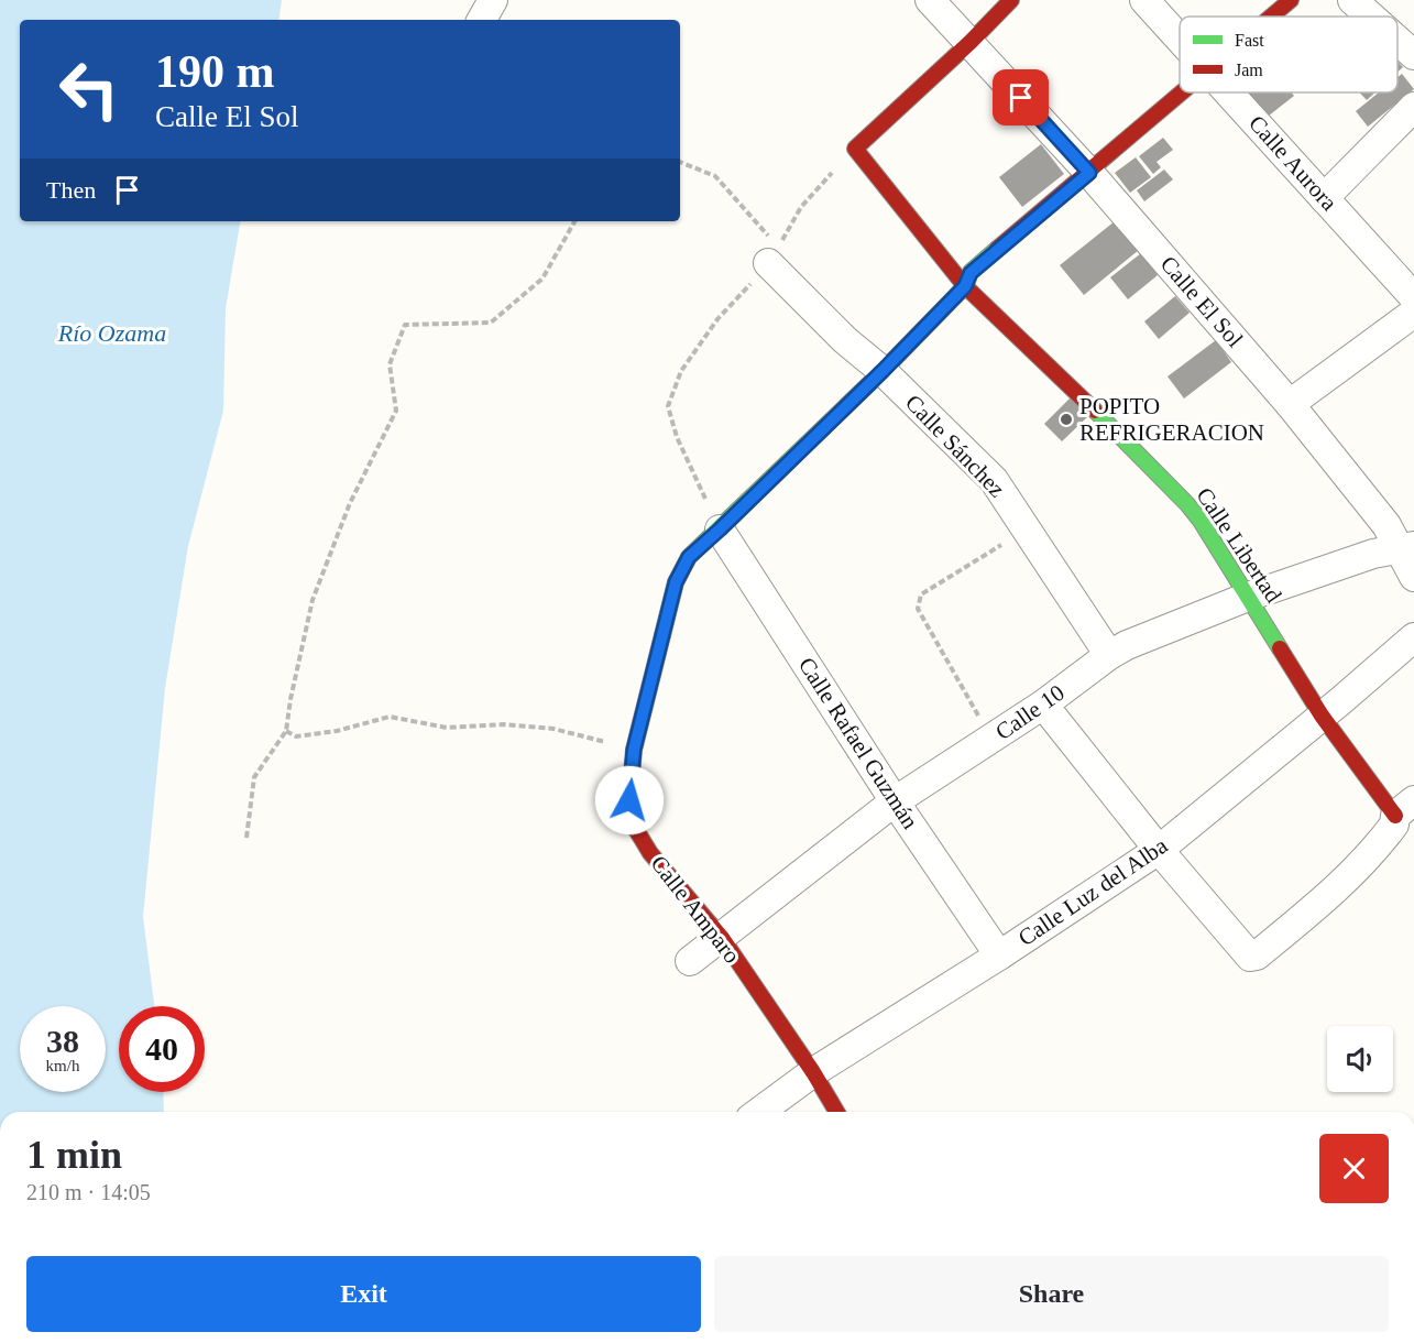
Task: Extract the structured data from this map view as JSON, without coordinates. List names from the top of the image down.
{
  "streets": {
    "street": [
      "Calle Aurora",
      "Calle El Sol",
      "Calle Sánchez",
      "Calle Libertad",
      "Calle 10",
      "Calle Rafael Guzmán",
      "Calle Luz del Alba",
      "Calle Amparo"
    ]
  },
  "crossings": [
    ["Calle El Sol", "Calle 10"],
    ["Calle El Sol", "Calle Amparo"],
    ["Calle Sánchez", "Calle 10"],
    ["Calle Sánchez", "Calle Amparo"],
    ["Calle Libertad", "Calle 10"],
    ["Calle Libertad", "Calle Luz del Alba"],
    ["Calle Libertad", "Calle Amparo"],
    ["Calle 10", "Calle Rafael Guzmán"],
    ["Calle 10", "Calle Amparo"],
    ["Calle Rafael Guzmán", "Calle Luz del Alba"],
    ["Calle Rafael Guzmán", "Calle Amparo"],
    ["Calle Luz del Alba", "Calle Amparo"]
  ],
  "water": ["Río Ozama"],
  "places": ["POPITO REFRIGERACION"],
  "legend": ["Fast", "Jam"],
  "page": {
    "turn": ["190 m", "Calle El Sol"],
    "then": "Then",
    "speed": "38 km/h",
    "limit": "40",
    "heading": ["1 min", "210 m · 14:05"],
    "buttons": ["Exit", "Share"]
  }
}
